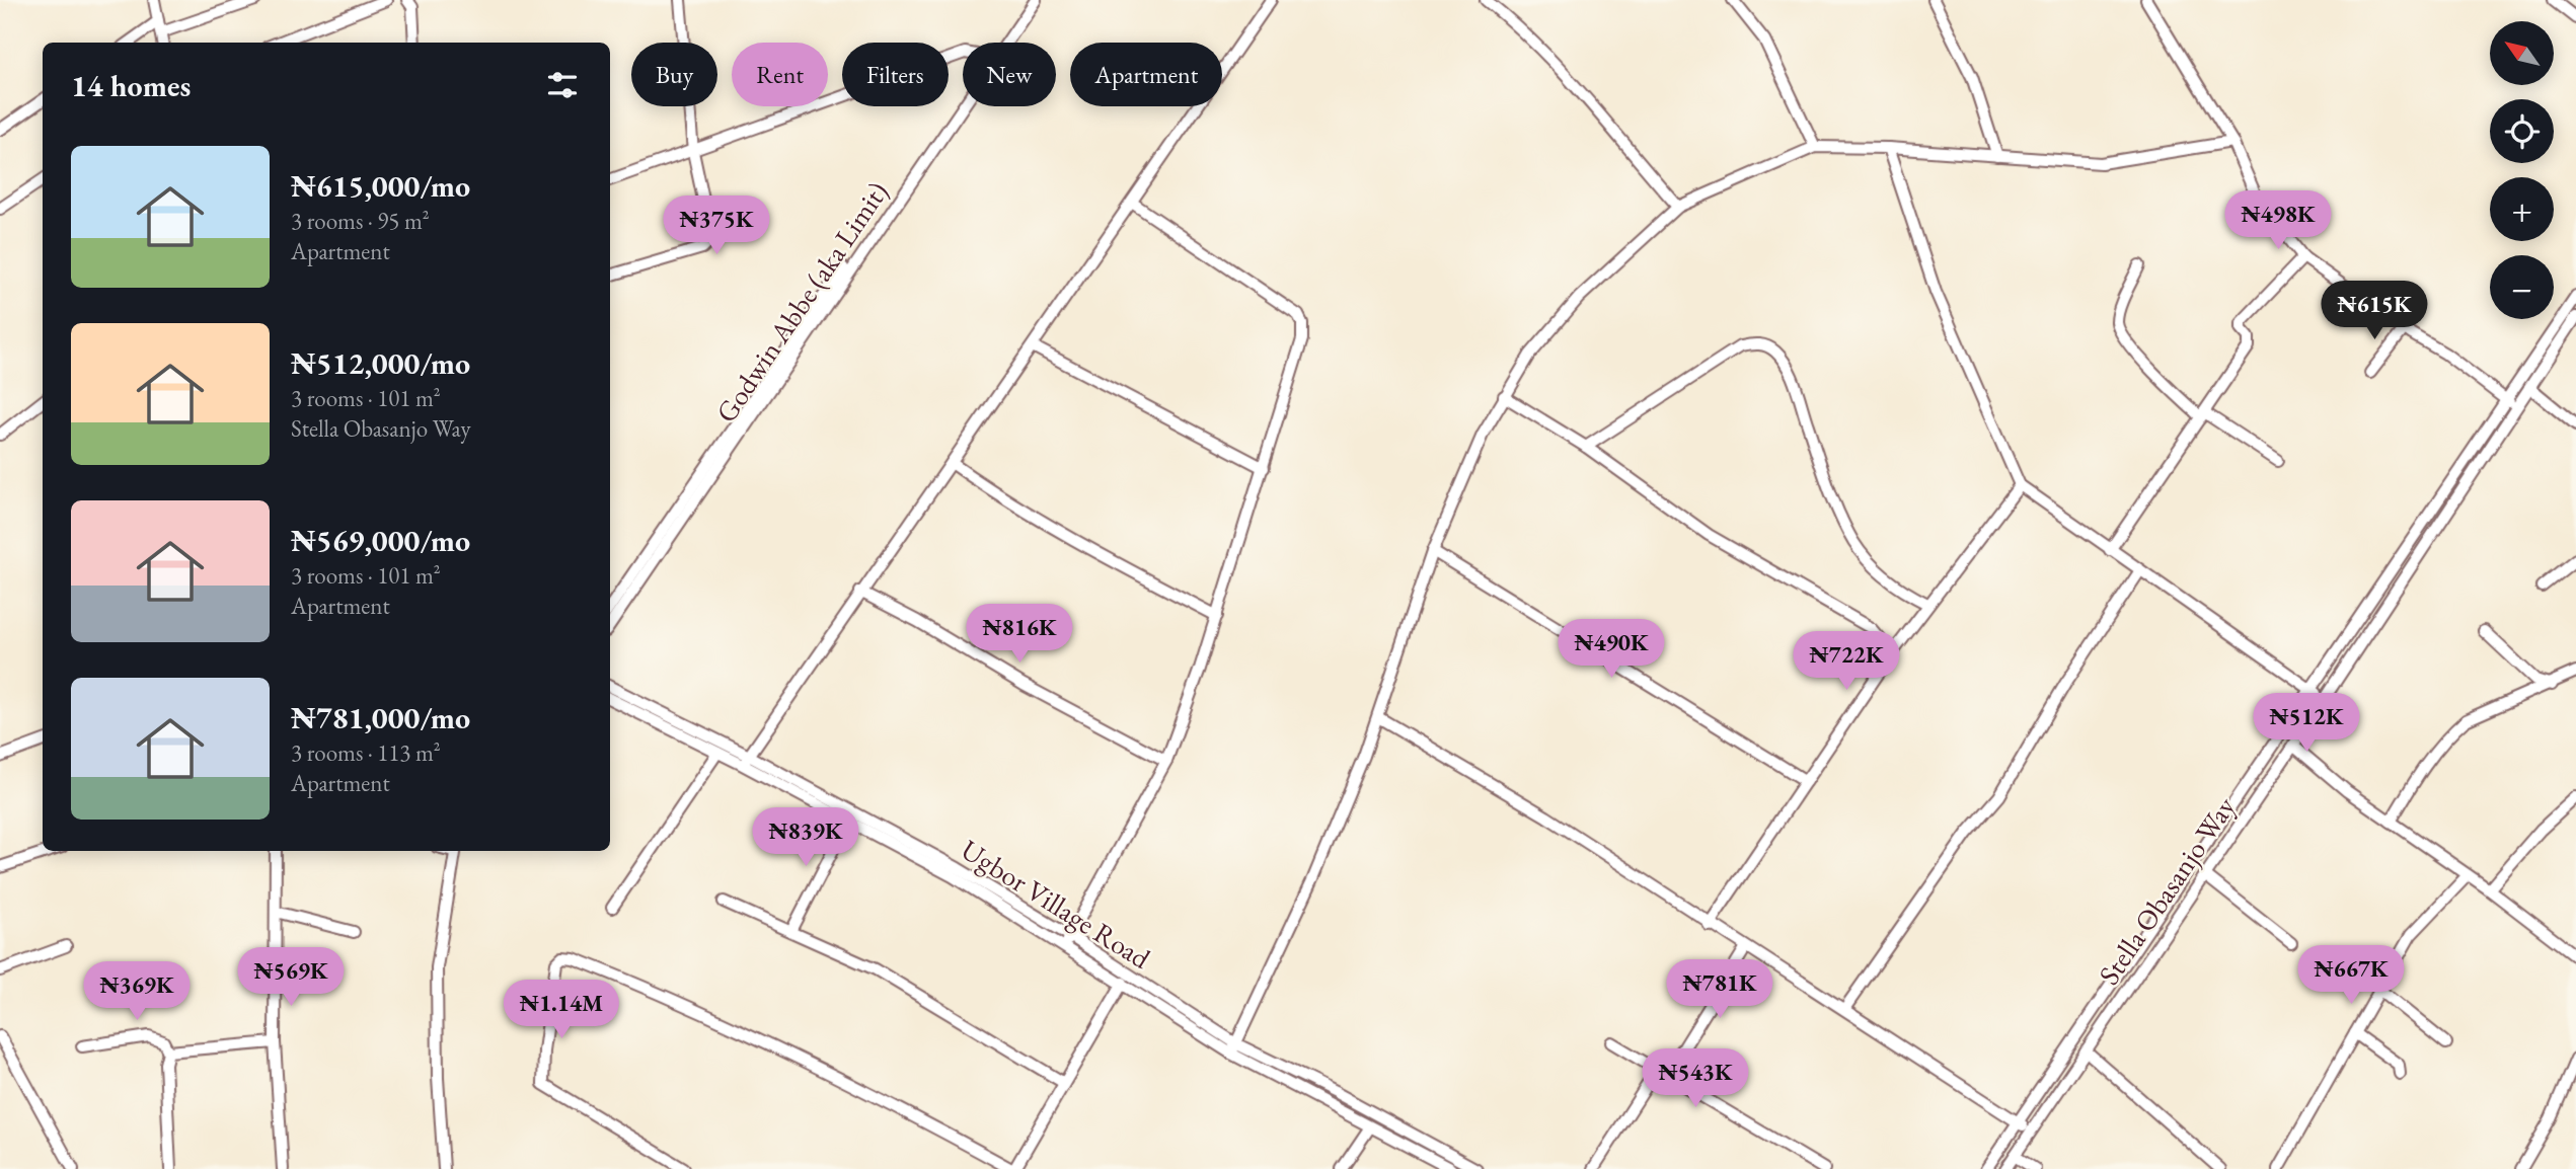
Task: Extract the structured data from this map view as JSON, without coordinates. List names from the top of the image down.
{
  "streets": {
    "street": ["Godwin Abbe (aka Limit)", "Stella Obasanjo Way", "Ugbor Village Road"]
  },
  "north": "top left",
  "page": {
    "map_buttons": ["+", "−"],
    "chip": [
      "Buy",
      "Rent",
      "Filters",
      "New",
      "Apartment"
    ],
    "heading": "14 homes",
    "list": [
      {
        "name": "₦615,000/mo",
        "note": "3 rooms · 95 m² · Apartment"
      },
      {
        "name": "₦512,000/mo",
        "note": "3 rooms · 101 m² · Stella Obasanjo Way"
      },
      {
        "name": "₦569,000/mo",
        "note": "3 rooms · 101 m² · Apartment"
      },
      {
        "name": "₦781,000/mo",
        "note": "3 rooms · 113 m² · Apartment"
      }
    ],
    "price": [
      "₦498K",
      "₦375K",
      "₦615K",
      "₦816K",
      "₦490K",
      "₦722K",
      "₦512K",
      "₦839K",
      "₦667K",
      "₦569K",
      "₦781K",
      "₦369K",
      "₦1.14M",
      "₦543K"
    ]
  }
}
